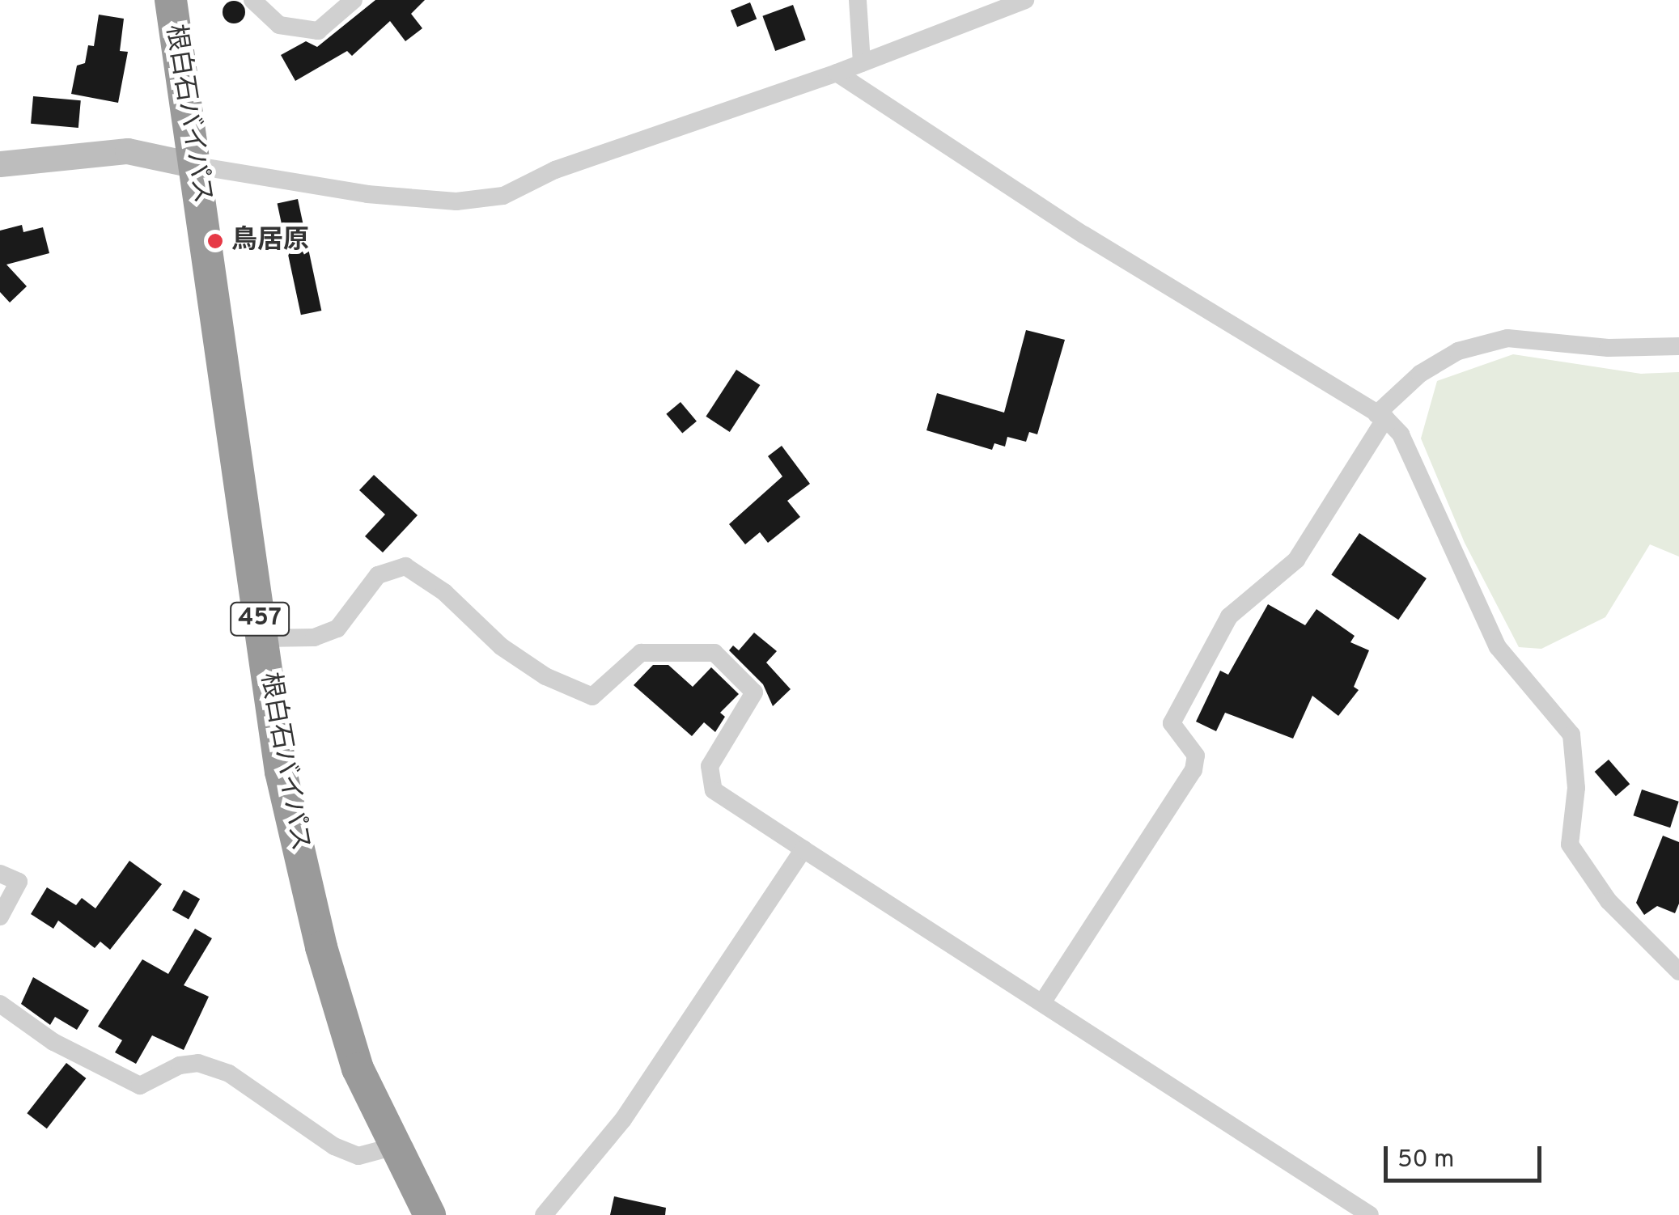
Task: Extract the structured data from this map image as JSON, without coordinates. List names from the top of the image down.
{
  "streets": {
    "highway": ["根白石バイパス", "457"]
  },
  "places": ["鳥居原"],
  "scale_bar": "50 m"
}
